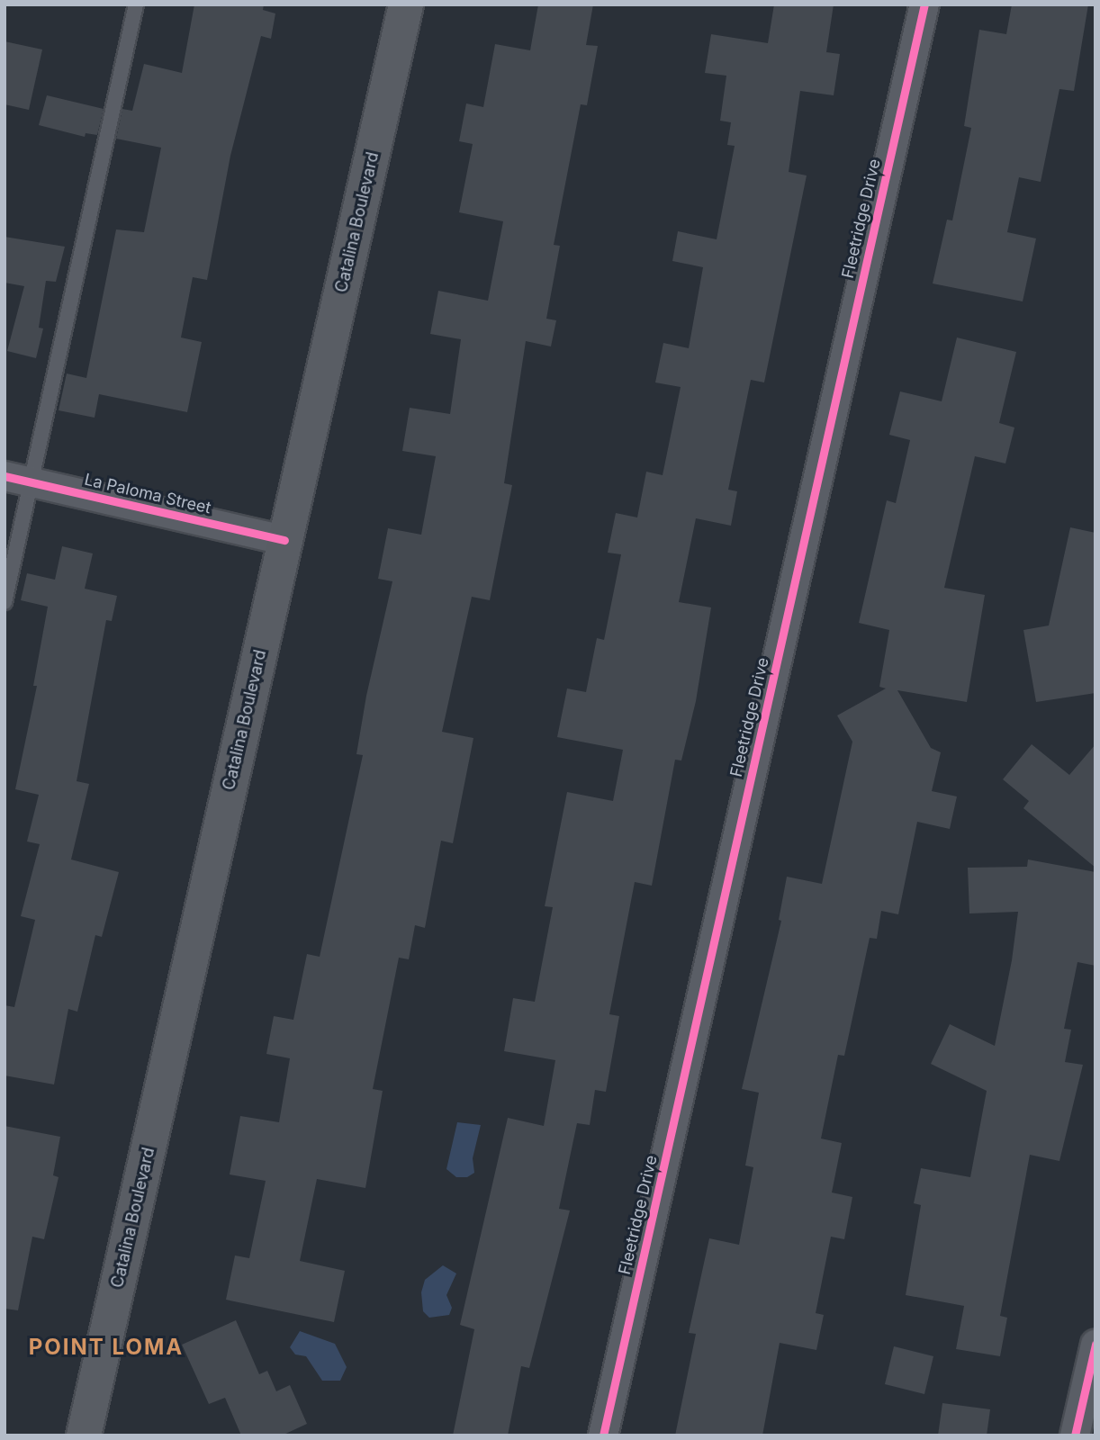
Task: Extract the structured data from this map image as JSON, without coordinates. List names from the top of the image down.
{
  "streets": {
    "main road": ["Catalina Boulevard"],
    "street": ["Fleetridge Drive", "La Paloma Street"]
  },
  "crossings": [
    ["Catalina Boulevard", "La Paloma Street"]
  ],
  "districts": ["POINT LOMA"]
}
